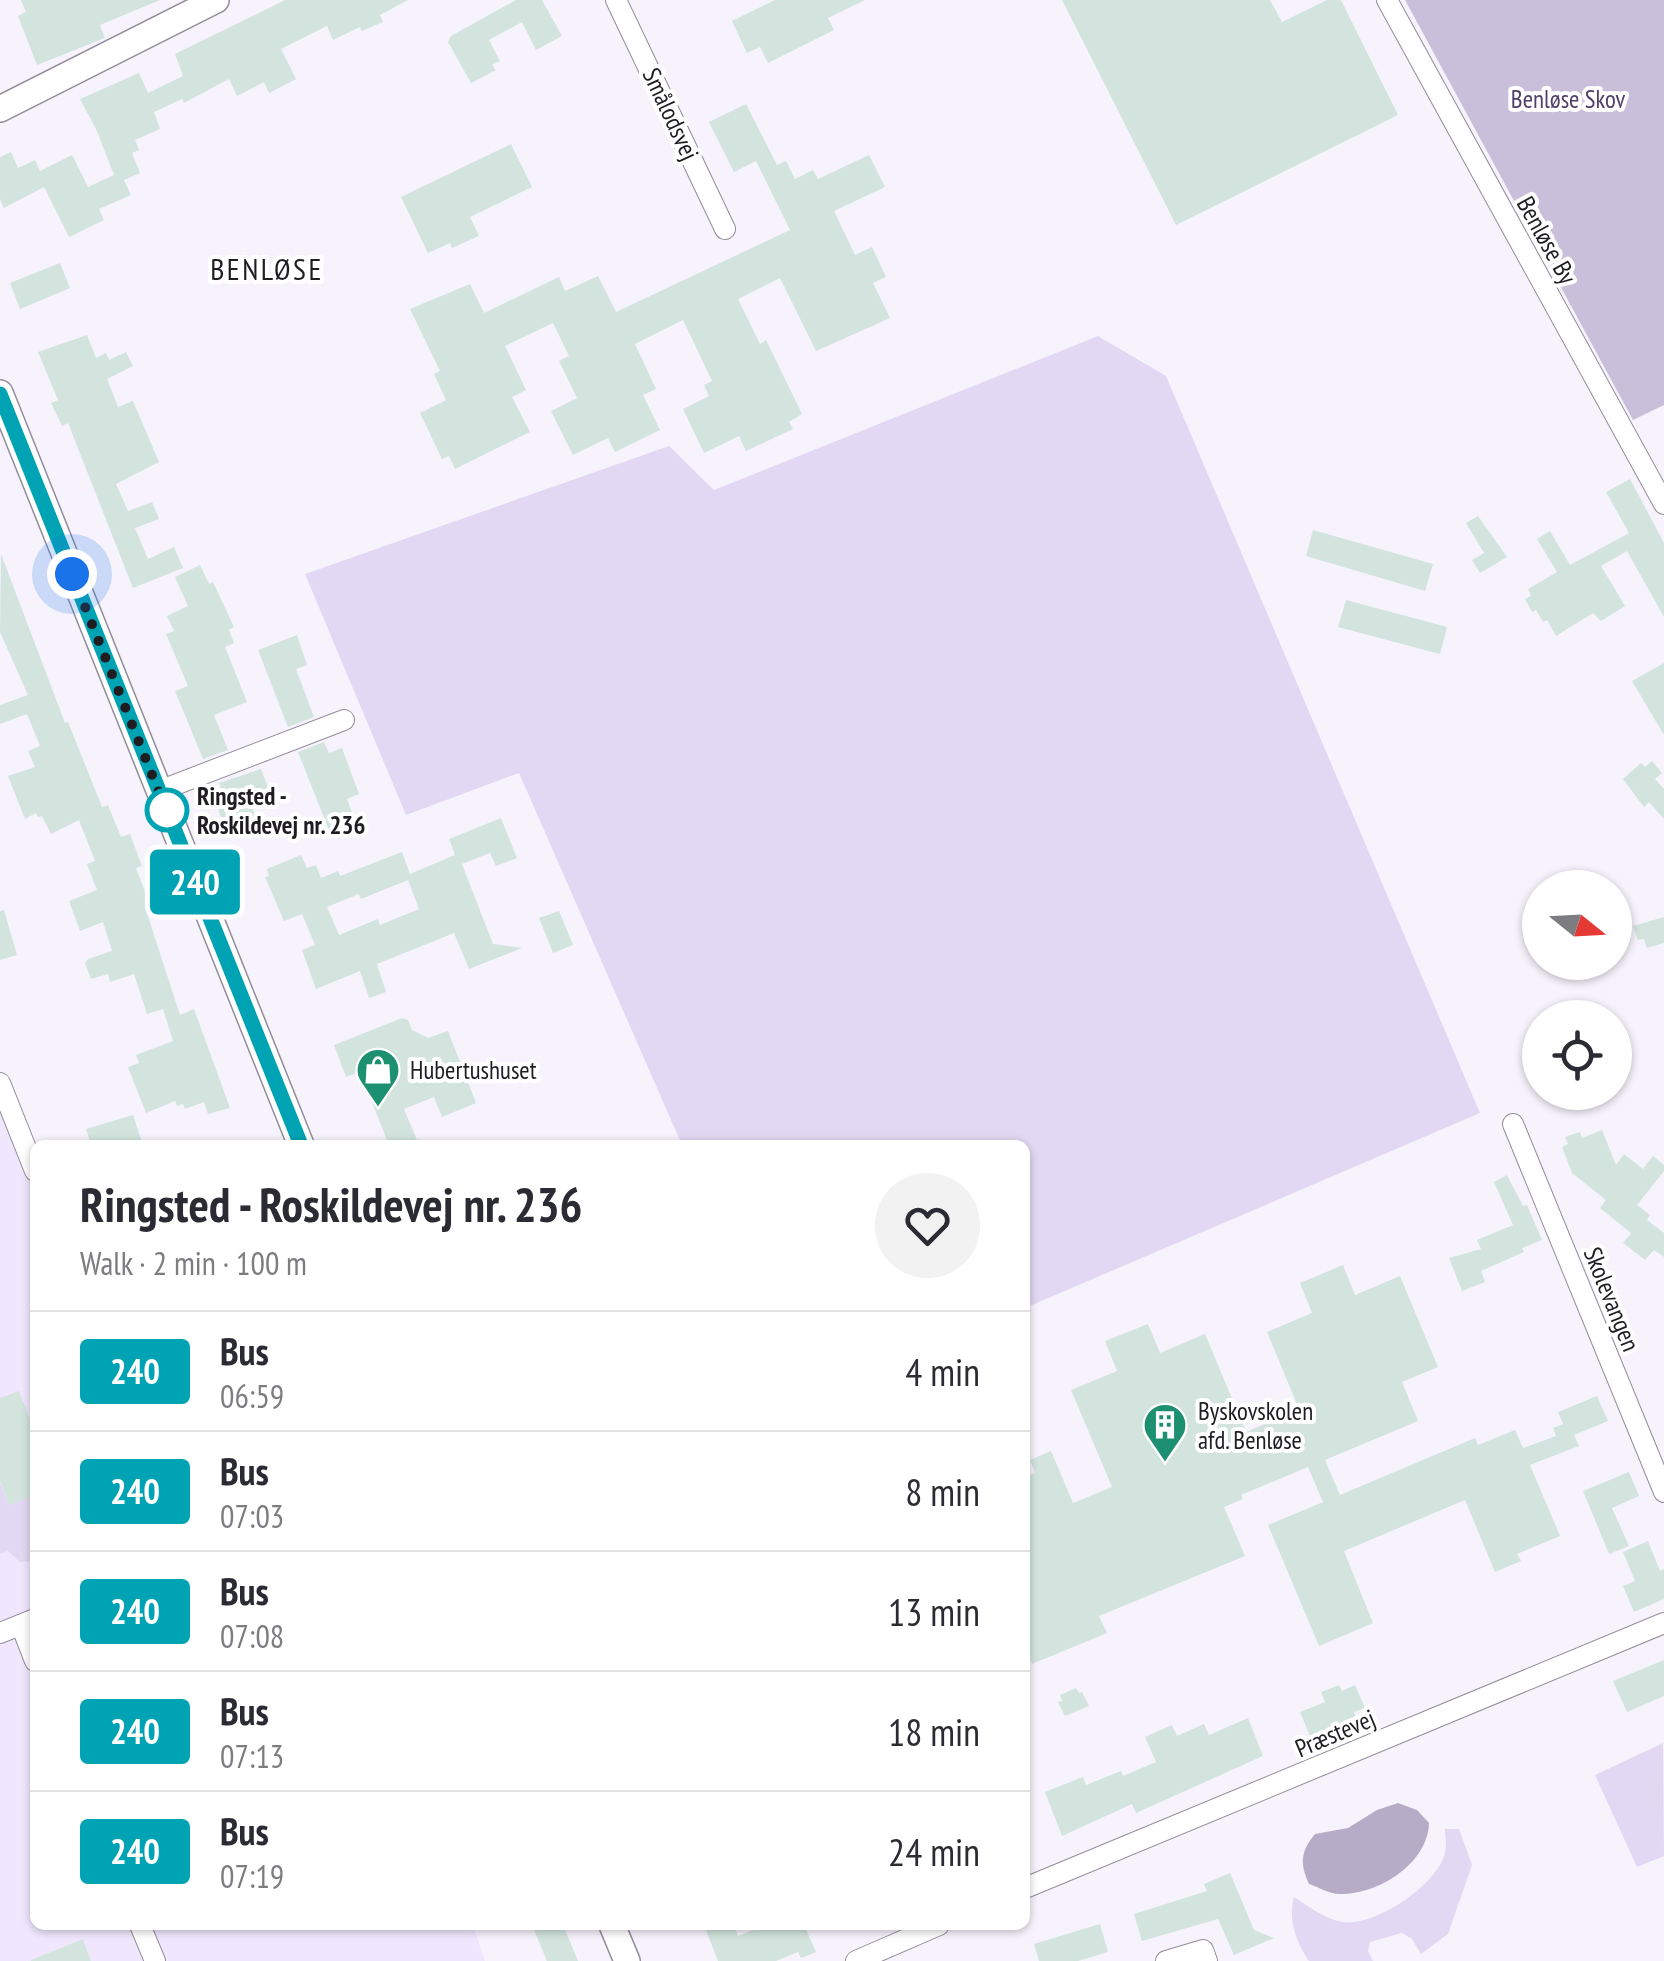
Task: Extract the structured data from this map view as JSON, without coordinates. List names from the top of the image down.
{
  "streets": {
    "street": [
      "Smålodsvej",
      "Benløse By",
      "Skolevangen",
      "Præstevej"
    ]
  },
  "districts": ["BENLØSE"],
  "parks": ["Benløse Skov"],
  "places": {
    "other": ["Ringsted - Roskildevej nr. 236"],
    "shop": ["Hubertushuset"],
    "building": ["Byskovskolen afd. Benløse"]
  },
  "lines": ["bus line 240"],
  "north": "right",
  "page": {
    "on_map": "240",
    "heading": ["Ringsted - Roskildevej nr. 236", "Walk · 2 min · 100 m"],
    "list": [
      {
        "mark": "240",
        "name": "Bus",
        "note": "06:59",
        "value": "4 min"
      },
      {
        "mark": "240",
        "name": "Bus",
        "note": "07:03",
        "value": "8 min"
      },
      {
        "mark": "240",
        "name": "Bus",
        "note": "07:08",
        "value": "13 min"
      },
      {
        "mark": "240",
        "name": "Bus",
        "note": "07:13",
        "value": "18 min"
      },
      {
        "mark": "240",
        "name": "Bus",
        "note": "07:19",
        "value": "24 min"
      }
    ]
  }
}
